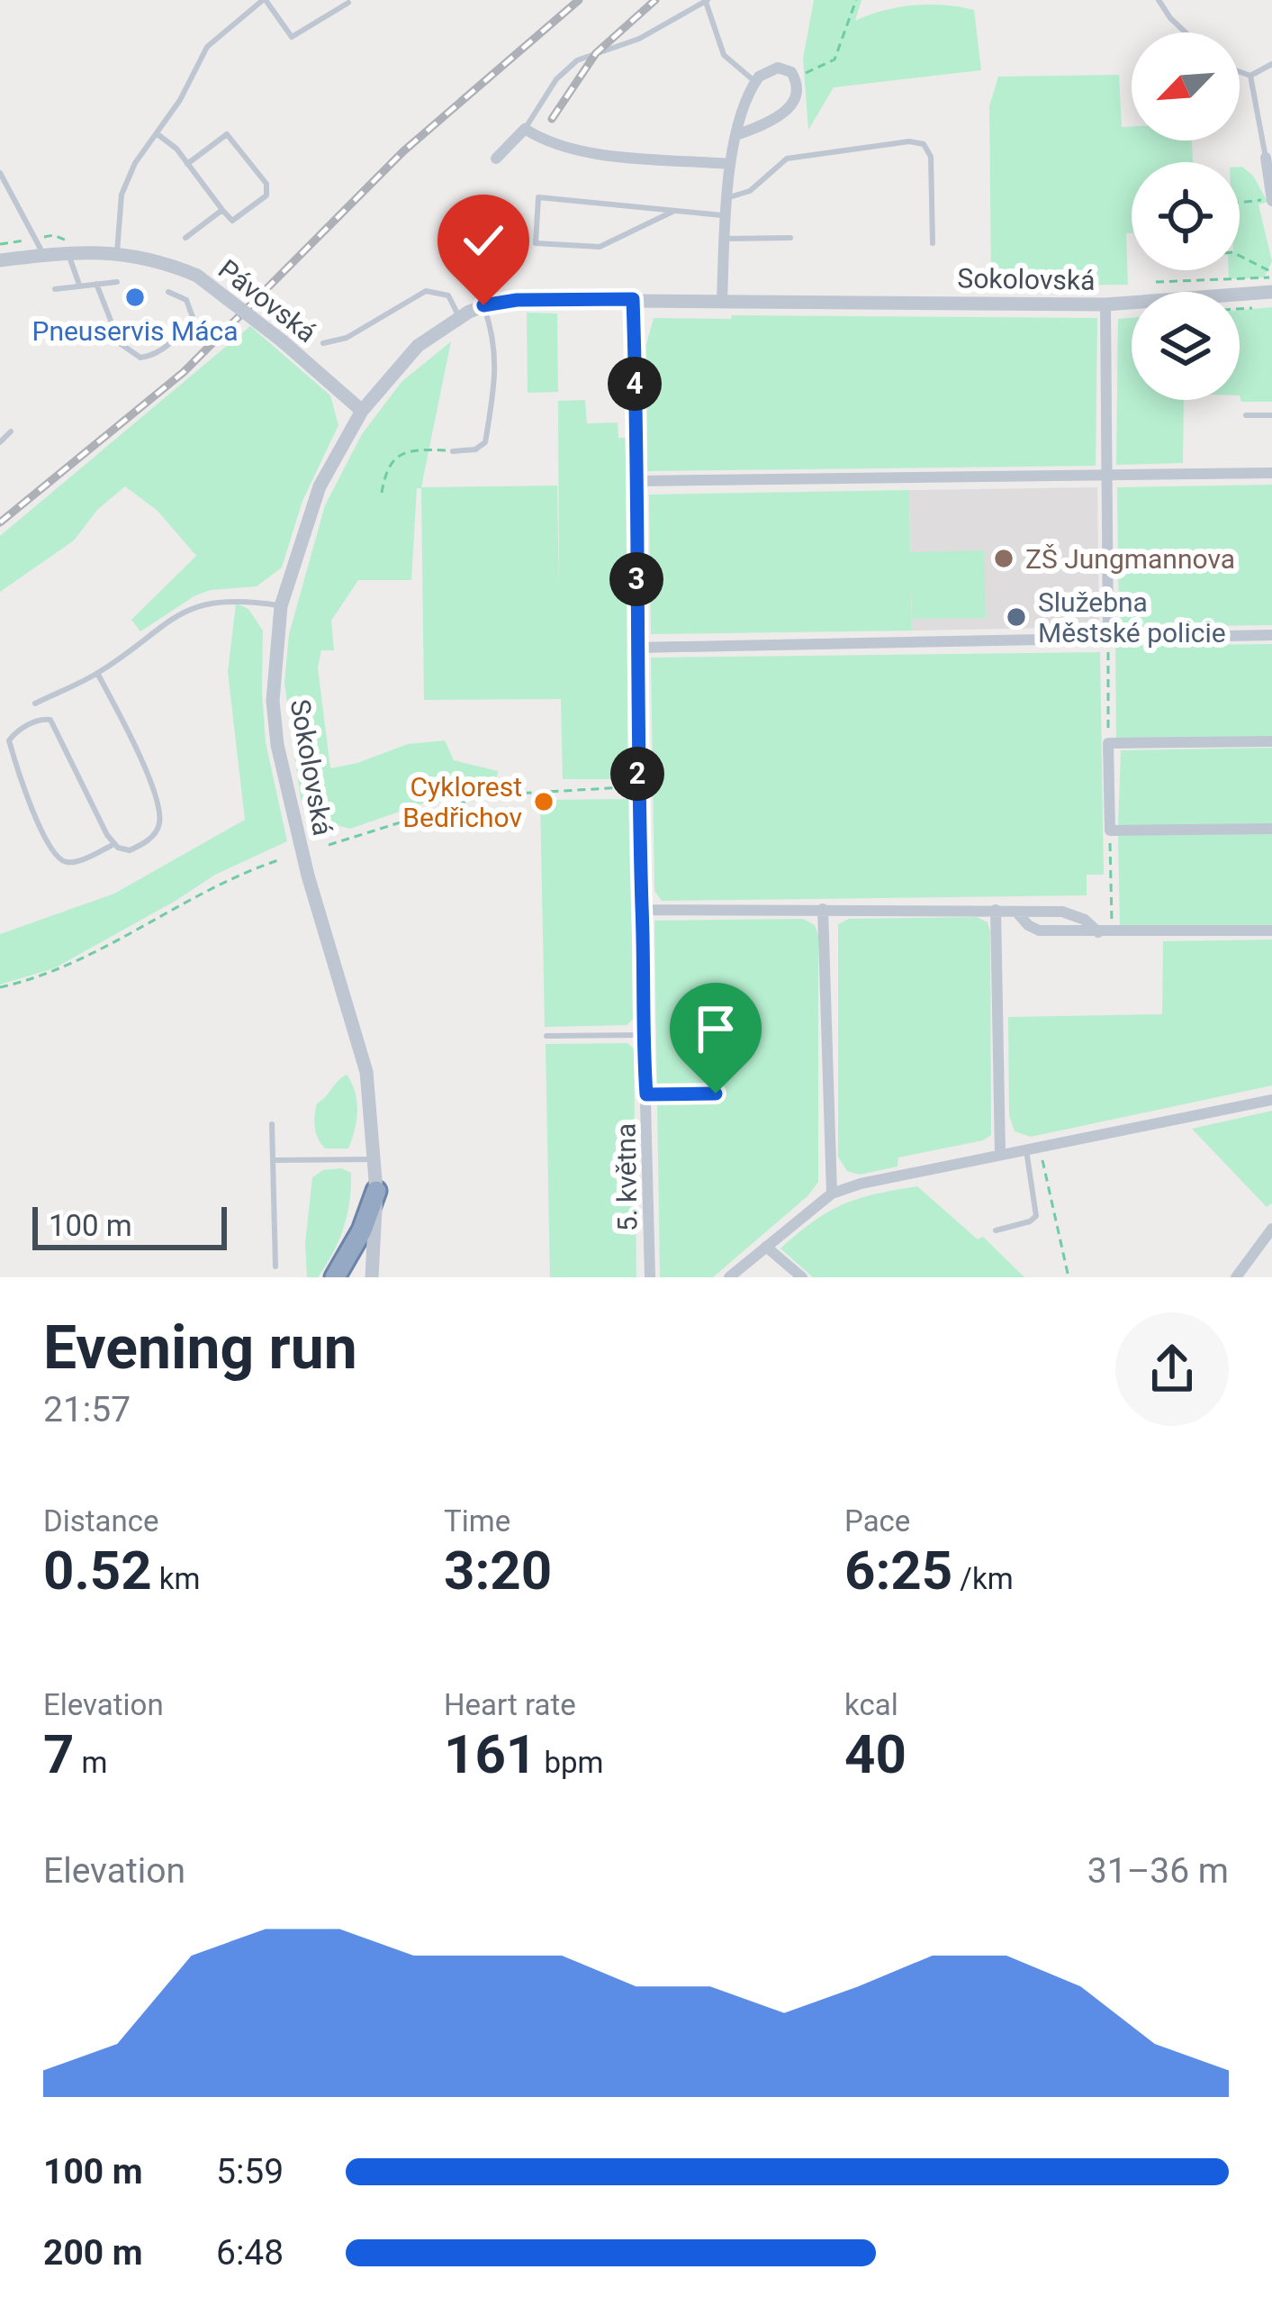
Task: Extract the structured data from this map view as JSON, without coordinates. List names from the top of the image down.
{
  "streets": {
    "street": ["Sokolovská", "Pávovská", "5. května"]
  },
  "crossings": [
    ["Sokolovská", "Pávovská"],
    ["Sokolovská", "5. května"]
  ],
  "places": [
    "Pneuservis Máca",
    "ZŠ Jungmannova",
    "Služebna Městské policie",
    "Cyklorest Bedřichov"
  ],
  "scale_bar": "100 m",
  "north": "bottom left",
  "page": {
    "pins": ["4", "3", "2"],
    "scale": "100 m",
    "heading": ["Evening run", "21:57"],
    "stats": [
      ["Distance", "0.52 km"],
      ["Time", "3:20"],
      ["Pace", "6:25 /km"],
      ["Elevation", "7 m"],
      ["Heart rate", "161 bpm"],
      ["kcal", "40"]
    ],
    "chart": ["Elevation", "31–36 m"],
    "list": [
      {
        "name": "100 m",
        "note": "5:59"
      },
      {
        "name": "200 m",
        "note": "6:48"
      }
    ]
  }
}
